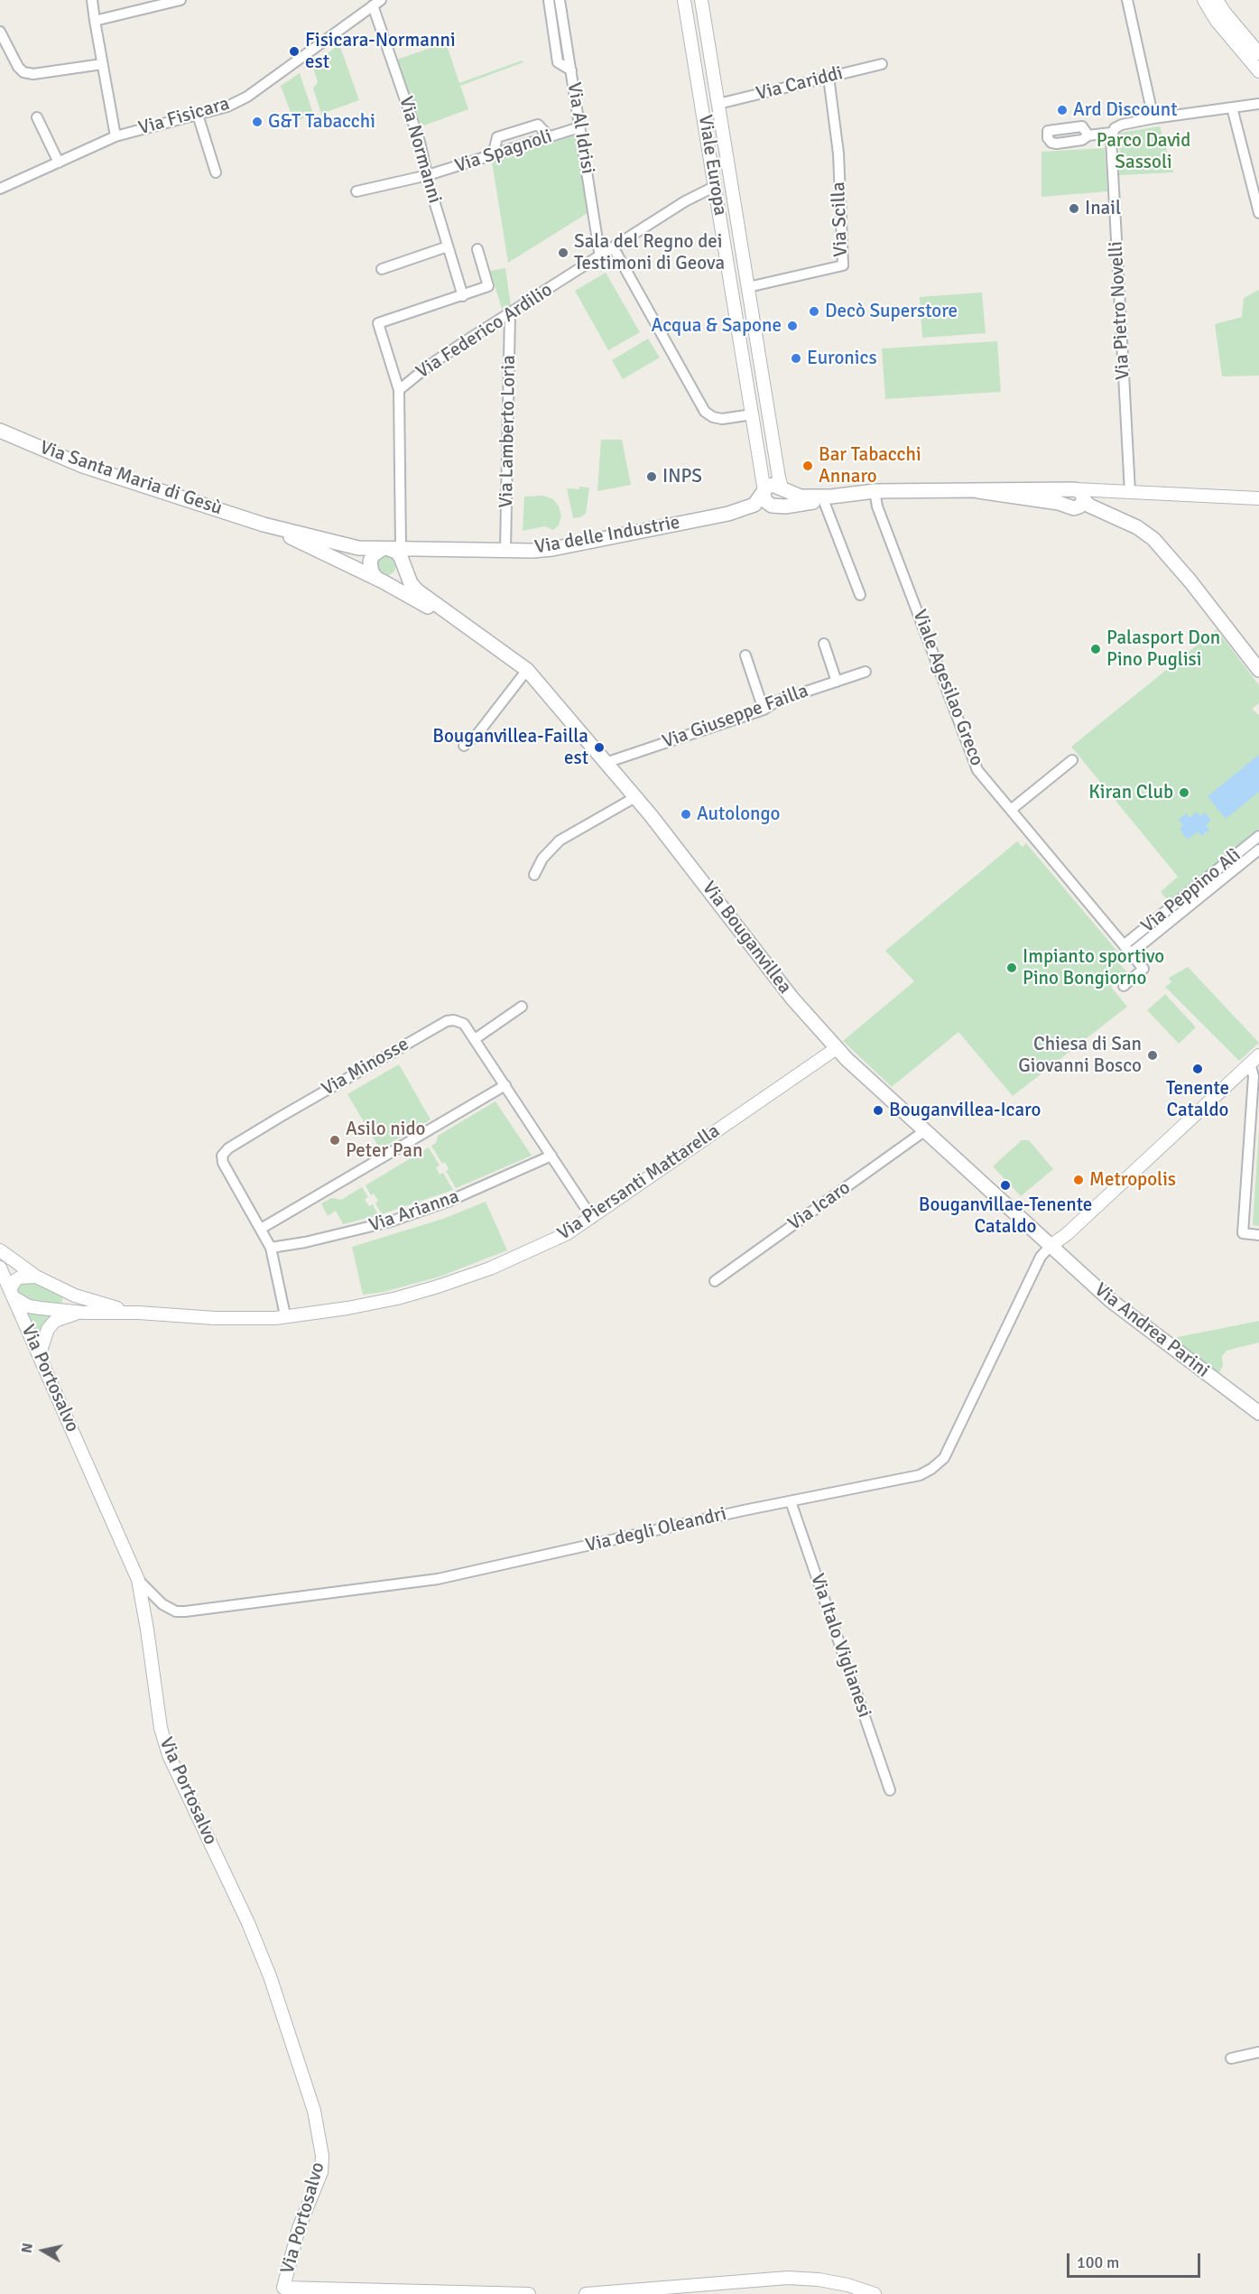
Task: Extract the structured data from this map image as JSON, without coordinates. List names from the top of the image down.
{
  "streets": {
    "main road": [
      "Via Santa Maria di Gesù",
      "Via delle Industrie",
      "Via Bouganvillea",
      "Via Andrea Parini"
    ],
    "street": [
      "Via Cariddi",
      "Via Fisicara",
      "Via Al Idrisi",
      "Via Normanni",
      "Via Spagnoli",
      "Viale Europa",
      "Via Scilla",
      "Via Pietro Novelli",
      "Via Federico Ardilio",
      "Via Lamberto Loria",
      "Viale Agesilao Greco",
      "Via Giuseppe Failla",
      "Via Peppino Alì",
      "Via Minosse",
      "Via Piersanti Mattarella",
      "Via Icaro",
      "Via Arianna",
      "Via Portosalvo",
      "Via degli Oleandri",
      "Via Italo Viglianesi"
    ]
  },
  "crossings": [
    ["Via Cariddi", "Viale Europa"],
    ["Via Cariddi", "Via Scilla"],
    ["Via Fisicara", "Via Normanni"],
    ["Via Al Idrisi", "Via Spagnoli"],
    ["Via Al Idrisi", "Via Federico Ardilio"],
    ["Via Normanni", "Via Spagnoli"],
    ["Viale Europa", "Via Scilla"],
    ["Viale Europa", "Via Federico Ardilio"],
    ["Viale Europa", "Via delle Industrie"],
    ["Via Federico Ardilio", "Via Lamberto Loria"],
    ["Via Lamberto Loria", "Via delle Industrie"],
    ["Viale Agesilao Greco", "Via Peppino Alì"],
    ["Via Giuseppe Failla", "Via Bouganvillea"],
    ["Via Bouganvillea", "Via Piersanti Mattarella"],
    ["Via Bouganvillea", "Via Icaro"],
    ["Via Bouganvillea", "Via Andrea Parini"],
    ["Via Bouganvillea", "Via degli Oleandri"],
    ["Via Minosse", "Via Piersanti Mattarella"],
    ["Via Minosse", "Via Arianna"],
    ["Via Andrea Parini", "Via degli Oleandri"],
    ["Via Portosalvo", "Via degli Oleandri"],
    ["Via degli Oleandri", "Via Italo Viglianesi"]
  ],
  "parks": ["Parco David Sassoli"],
  "places": [
    "Fisicara-Normanni est",
    "Ard Discount",
    "G&T Tabacchi",
    "Inail",
    "Sala del Regno dei Testimoni di Geova",
    "Decò Superstore",
    "Acqua & Sapone",
    "Euronics",
    "Bar Tabacchi Annaro",
    "INPS",
    "Palasport Don Pino Puglisi",
    "Bouganvillea-Failla est",
    "Kiran Club",
    "Autolongo",
    "Impianto sportivo Pino Bongiorno",
    "Chiesa di San Giovanni Bosco",
    "Tenente Cataldo",
    "Bouganvillea-Icaro",
    "Asilo nido Peter Pan",
    "Metropolis",
    "Bouganvillae-Tenente Cataldo"
  ],
  "scale_bar": "100 m",
  "north": "left"
}
